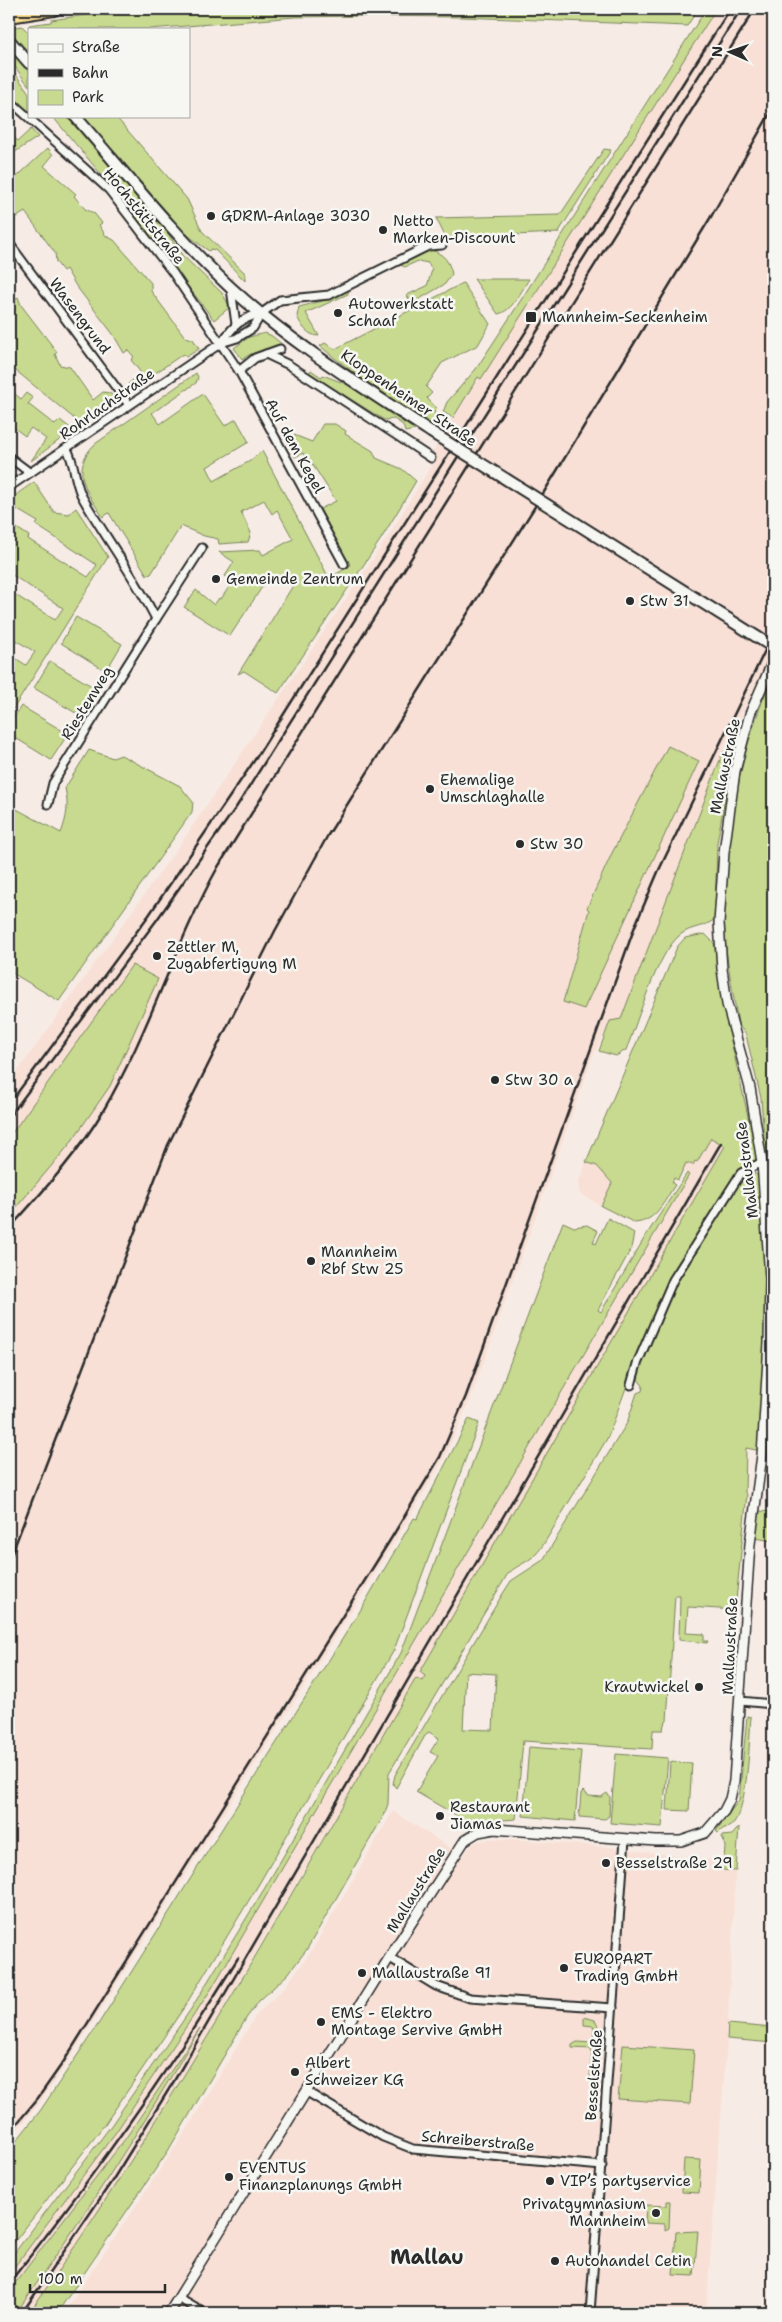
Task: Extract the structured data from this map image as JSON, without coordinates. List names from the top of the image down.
{
  "streets": {
    "main road": ["Kloppenheimer Straße"],
    "street": [
      "Hochstättstraße",
      "Wasengrund",
      "Rohrlachstraße",
      "Auf dem Kegel",
      "Riestenweg",
      "Mallaustraße",
      "Besselstraße",
      "Schreiberstraße"
    ]
  },
  "crossings": [
    ["Hochstättstraße", "Rohrlachstraße"],
    ["Hochstättstraße", "Auf dem Kegel"],
    ["Wasengrund", "Rohrlachstraße"],
    ["Kloppenheimer Straße", "Rohrlachstraße"],
    ["Rohrlachstraße", "Auf dem Kegel"],
    ["Mallaustraße", "Besselstraße"],
    ["Mallaustraße", "Schreiberstraße"],
    ["Besselstraße", "Schreiberstraße"]
  ],
  "districts": ["Mallau"],
  "places": {
    "other": [
      "GDRM-Anlage 3030",
      "Netto Marken-Discount",
      "Autowerkstatt Schaaf",
      "Gemeinde Zentrum",
      "Stw 31",
      "Ehemalige Umschlaghalle",
      "Stw 30",
      "Zettler M, Zugabfertigung M",
      "Stw 30 a",
      "Mannheim Rbf Stw 25",
      "Krautwickel",
      "Restaurant Jiamas",
      "Besselstraße 29",
      "EUROPART Trading GmbH",
      "Mallaustraße 91",
      "EMS - Elektro Montage Servive GmbH",
      "Albert Schweizer KG",
      "EVENTUS Finanzplanungs GmbH",
      "VIP’s partyservice",
      "Privatgymnasium Mannheim",
      "Autohandel Cetin"
    ],
    "transit": ["Mannheim-Seckenheim"]
  },
  "legend": ["Straße", "Bahn", "Park"],
  "scale_bar": "100 m",
  "north": "left"
}
